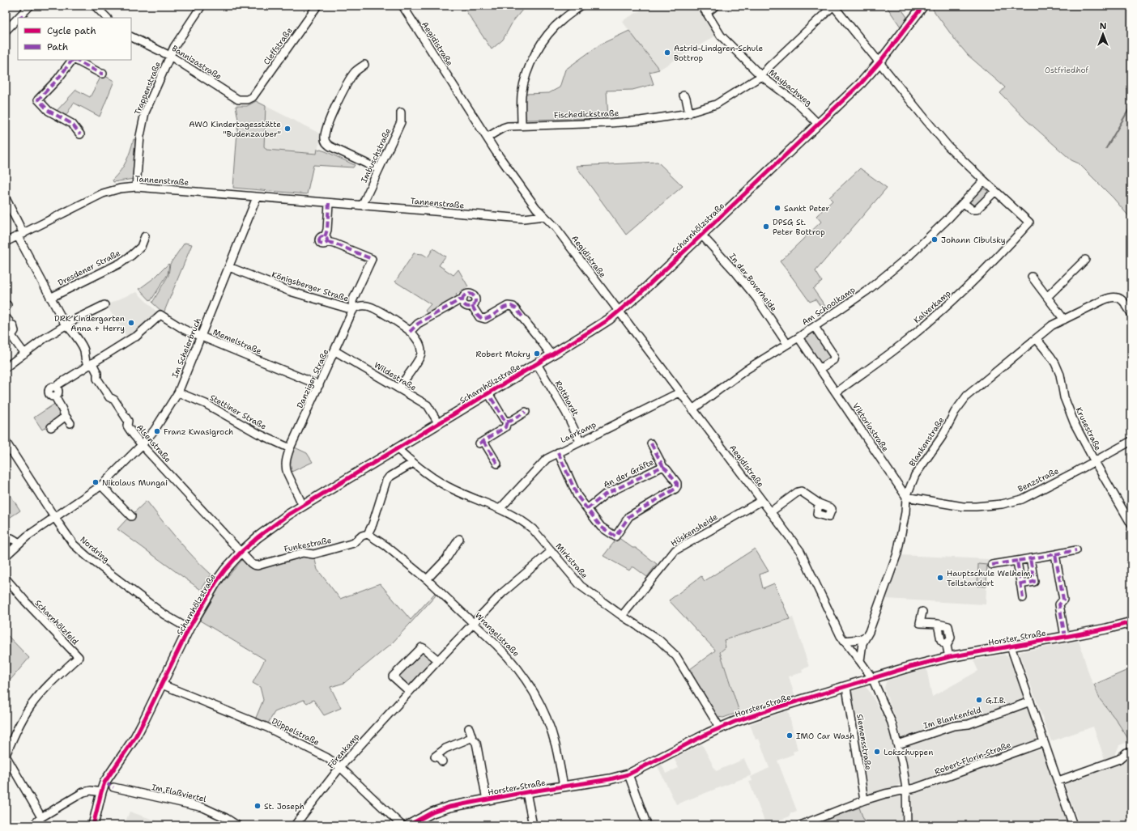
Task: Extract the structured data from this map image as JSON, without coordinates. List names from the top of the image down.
{
  "streets": {
    "main road": ["Scharnhölzstraße", "Horster Straße"],
    "street": [
      "Aegidistraße",
      "Cleffstraße",
      "Bannizastraße",
      "Maybachweg",
      "Trappenstraße",
      "Fischedickstraße",
      "Imbuschstraße",
      "Tannenstraße",
      "Dresdener Straße",
      "In der Boverheide",
      "Königsberger Straße",
      "Am Schoolkamp",
      "Kalverkamp",
      "Memelstraße",
      "Im Scheierbruch",
      "Wildestraße",
      "Danziger Straße",
      "Rotthardt",
      "Stettiner Straße",
      "Viktoriastraße",
      "Krusestraße",
      "Laerkamp",
      "Blankenstraße",
      "Alsenstraße",
      "An der Gräfte",
      "Benzstraße",
      "Hüskensheide",
      "Funkestraße",
      "Nordring",
      "Mirkstraße",
      "Scharnhölzfeld",
      "Wrangelstraße",
      "Im Blankenfeld",
      "Düppelstraße",
      "Siemensstraße",
      "Förenkamp",
      "Robert-Florin-Straße",
      "Im Flaßviertel"
    ]
  },
  "crossings": [
    ["Aegidistraße", "Fischedickstraße"],
    ["Aegidistraße", "Tannenstraße"],
    ["Aegidistraße", "Scharnhölzstraße"],
    ["Aegidistraße", "Am Schoolkamp"],
    ["Aegidistraße", "Laerkamp"],
    ["Aegidistraße", "Blankenstraße"],
    ["Aegidistraße", "Hüskensheide"],
    ["Aegidistraße", "Horster Straße"],
    ["Aegidistraße", "Im Blankenfeld"],
    ["Aegidistraße", "Robert-Florin-Straße"],
    ["Cleffstraße", "Bannizastraße"],
    ["Bannizastraße", "Trappenstraße"],
    ["Maybachweg", "Fischedickstraße"],
    ["Maybachweg", "Scharnhölzstraße"],
    ["Trappenstraße", "Tannenstraße"],
    ["Imbuschstraße", "Tannenstraße"],
    ["Tannenstraße", "Im Scheierbruch"],
    ["Tannenstraße", "Danziger Straße"],
    ["Tannenstraße", "Alsenstraße"],
    ["Scharnhölzstraße", "In der Boverheide"],
    ["Scharnhölzstraße", "Wildestraße"],
    ["Scharnhölzstraße", "Danziger Straße"],
    ["Scharnhölzstraße", "Rotthardt"],
    ["Scharnhölzstraße", "Alsenstraße"],
    ["Scharnhölzstraße", "Funkestraße"],
    ["Scharnhölzstraße", "Nordring"],
    ["Scharnhölzstraße", "Mirkstraße"],
    ["Scharnhölzstraße", "Düppelstraße"],
    ["Dresdener Straße", "Alsenstraße"],
    ["In der Boverheide", "Am Schoolkamp"],
    ["Königsberger Straße", "Im Scheierbruch"],
    ["Königsberger Straße", "Wildestraße"],
    ["Königsberger Straße", "Danziger Straße"],
    ["Am Schoolkamp", "Viktoriastraße"],
    ["Kalverkamp", "Viktoriastraße"],
    ["Memelstraße", "Im Scheierbruch"],
    ["Memelstraße", "Danziger Straße"],
    ["Memelstraße", "Alsenstraße"],
    ["Im Scheierbruch", "Stettiner Straße"],
    ["Im Scheierbruch", "Alsenstraße"],
    ["Im Scheierbruch", "Nordring"],
    ["Wildestraße", "Danziger Straße"],
    ["Danziger Straße", "Stettiner Straße"],
    ["Rotthardt", "Laerkamp"],
    ["Viktoriastraße", "Blankenstraße"],
    ["Viktoriastraße", "Benzstraße"],
    ["Krusestraße", "Blankenstraße"],
    ["Krusestraße", "Benzstraße"],
    ["Laerkamp", "An der Gräfte"],
    ["Laerkamp", "Mirkstraße"],
    ["Blankenstraße", "Benzstraße"],
    ["Alsenstraße", "Funkestraße"],
    ["Hüskensheide", "Mirkstraße"],
    ["Funkestraße", "Wrangelstraße"],
    ["Mirkstraße", "Horster Straße"],
    ["Mirkstraße", "Förenkamp"],
    ["Wrangelstraße", "Horster Straße"],
    ["Wrangelstraße", "Förenkamp"],
    ["Horster Straße", "Siemensstraße"],
    ["Düppelstraße", "Förenkamp"]
  ],
  "parks": ["Ostfriedhof"],
  "places": [
    "Astrid-Lindgren-Schule Bottrop",
    "AWO Kindertagesstätte \"Budenzauber\"",
    "Sankt Peter",
    "DPSG St. Peter Bottrop",
    "Johann Cibulsky",
    "DRK Kindergarten Anna + Herry",
    "Robert Mokry",
    "Franz Kwasigroch",
    "Nikolaus Mungai",
    "Hauptschule Welheim, Teilstandort",
    "G.I.B.",
    "IMO Car Wash",
    "Lokschuppen",
    "St. Joseph"
  ],
  "legend": ["Cycle path", "Path"],
  "north": "top"
}
